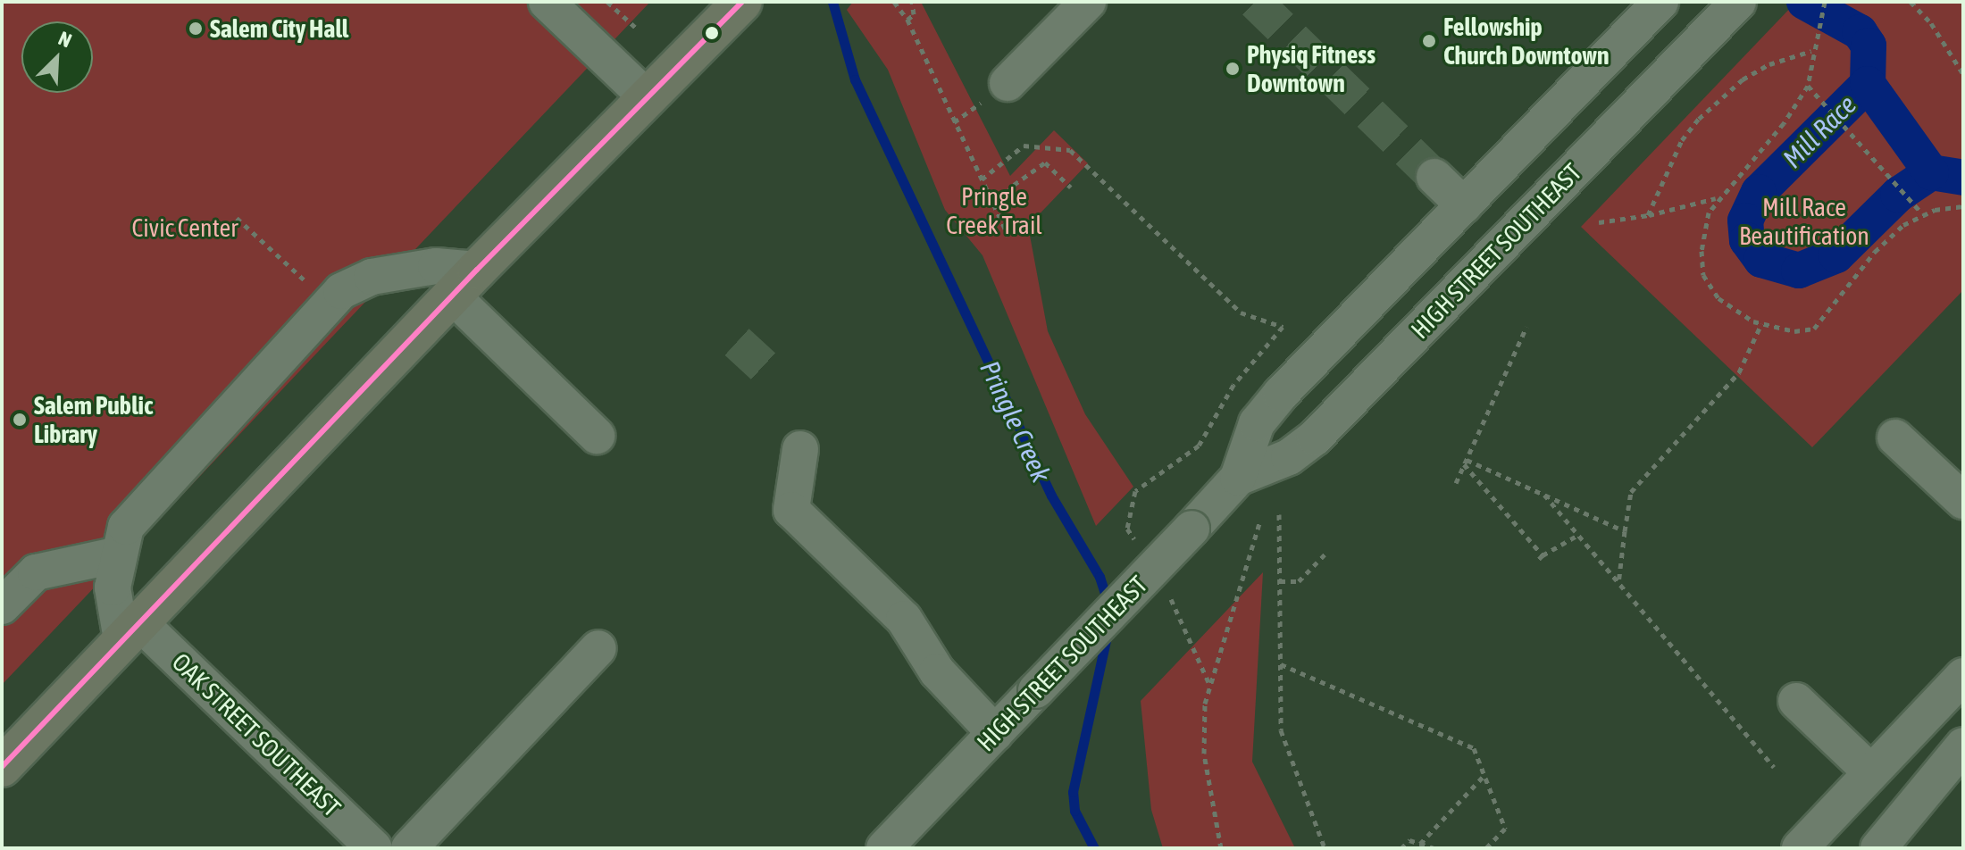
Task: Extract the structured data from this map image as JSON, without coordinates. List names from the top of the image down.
{
  "streets": {
    "street": ["HIGH STREET SOUTHEAST", "OAK STREET SOUTHEAST"]
  },
  "water": ["Mill Race", "Pringle Creek"],
  "parks": ["Pringle Creek Trail", "Mill Race Beautification", "Civic Center"],
  "places": [
    "Salem City Hall",
    "Fellowship Church Downtown",
    "Physiq Fitness Downtown",
    "Salem Public Library"
  ],
  "north": "top right"
}
